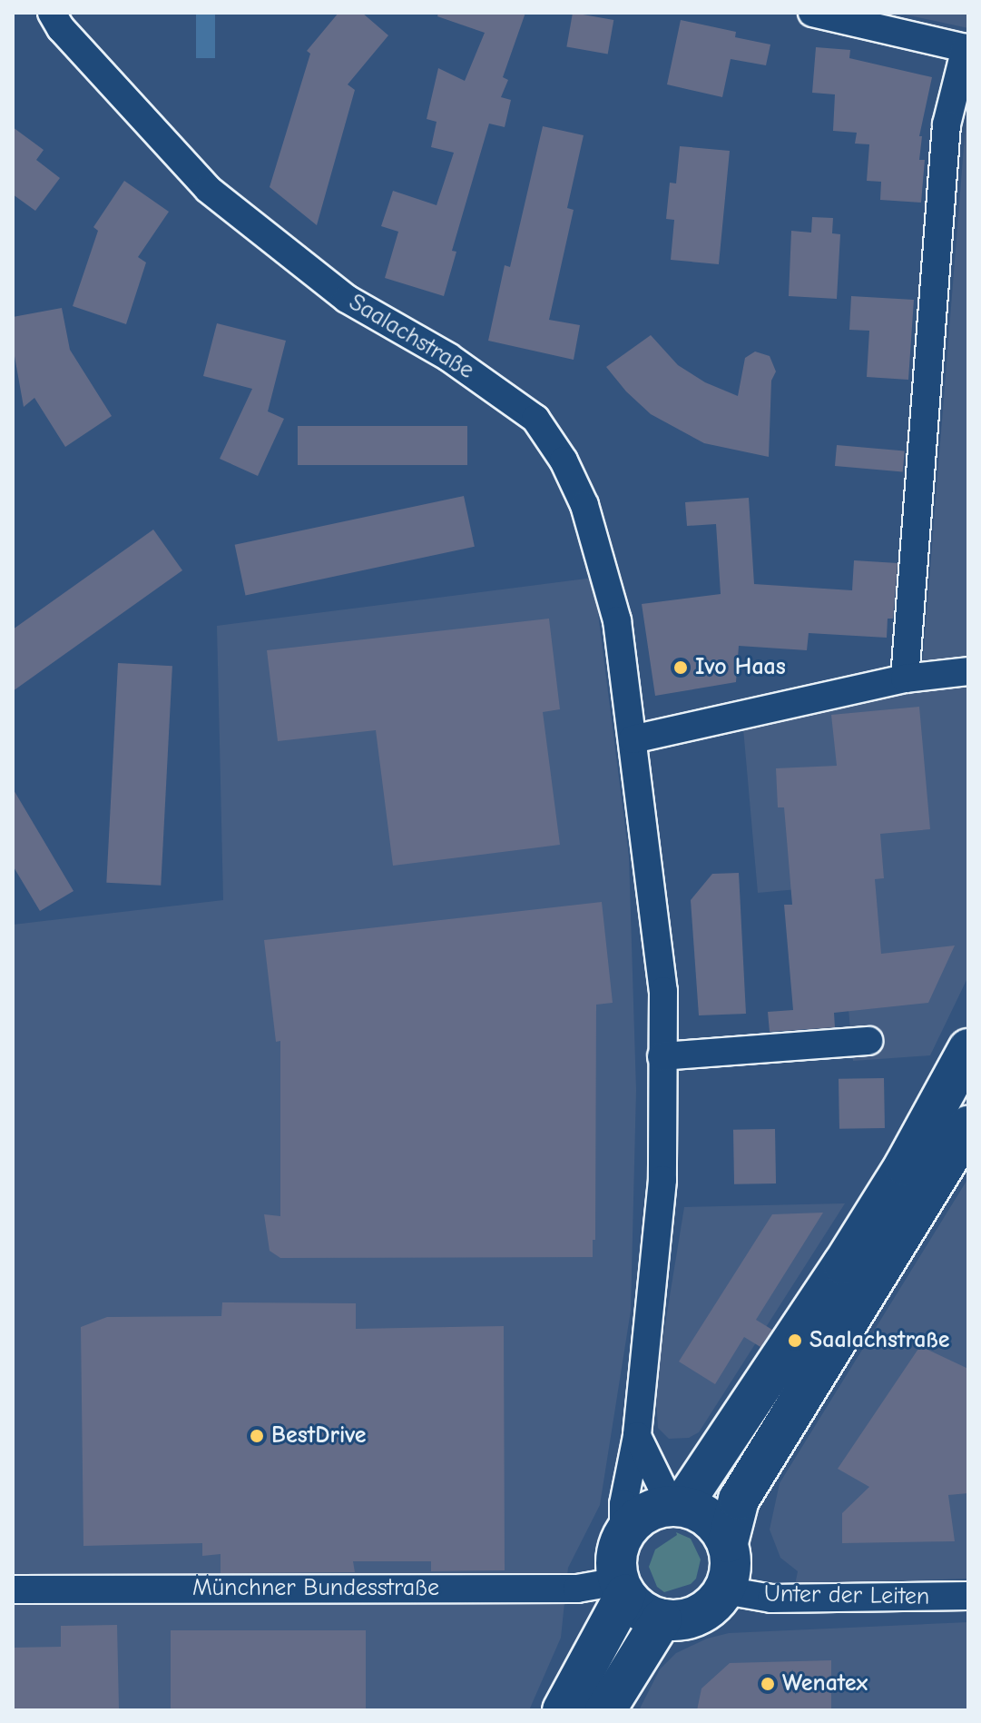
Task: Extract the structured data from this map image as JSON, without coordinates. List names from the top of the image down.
{
  "streets": {
    "street": ["Saalachstraße", "Münchner Bundesstraße", "Unter der Leiten"]
  },
  "crossings": [
    ["Saalachstraße", "Münchner Bundesstraße"],
    ["Saalachstraße", "Unter der Leiten"],
    ["Münchner Bundesstraße", "Unter der Leiten"]
  ],
  "places": [
    "Ivo Haas",
    "Saalachstraße",
    "BestDrive",
    "Wenatex"
  ]
}
